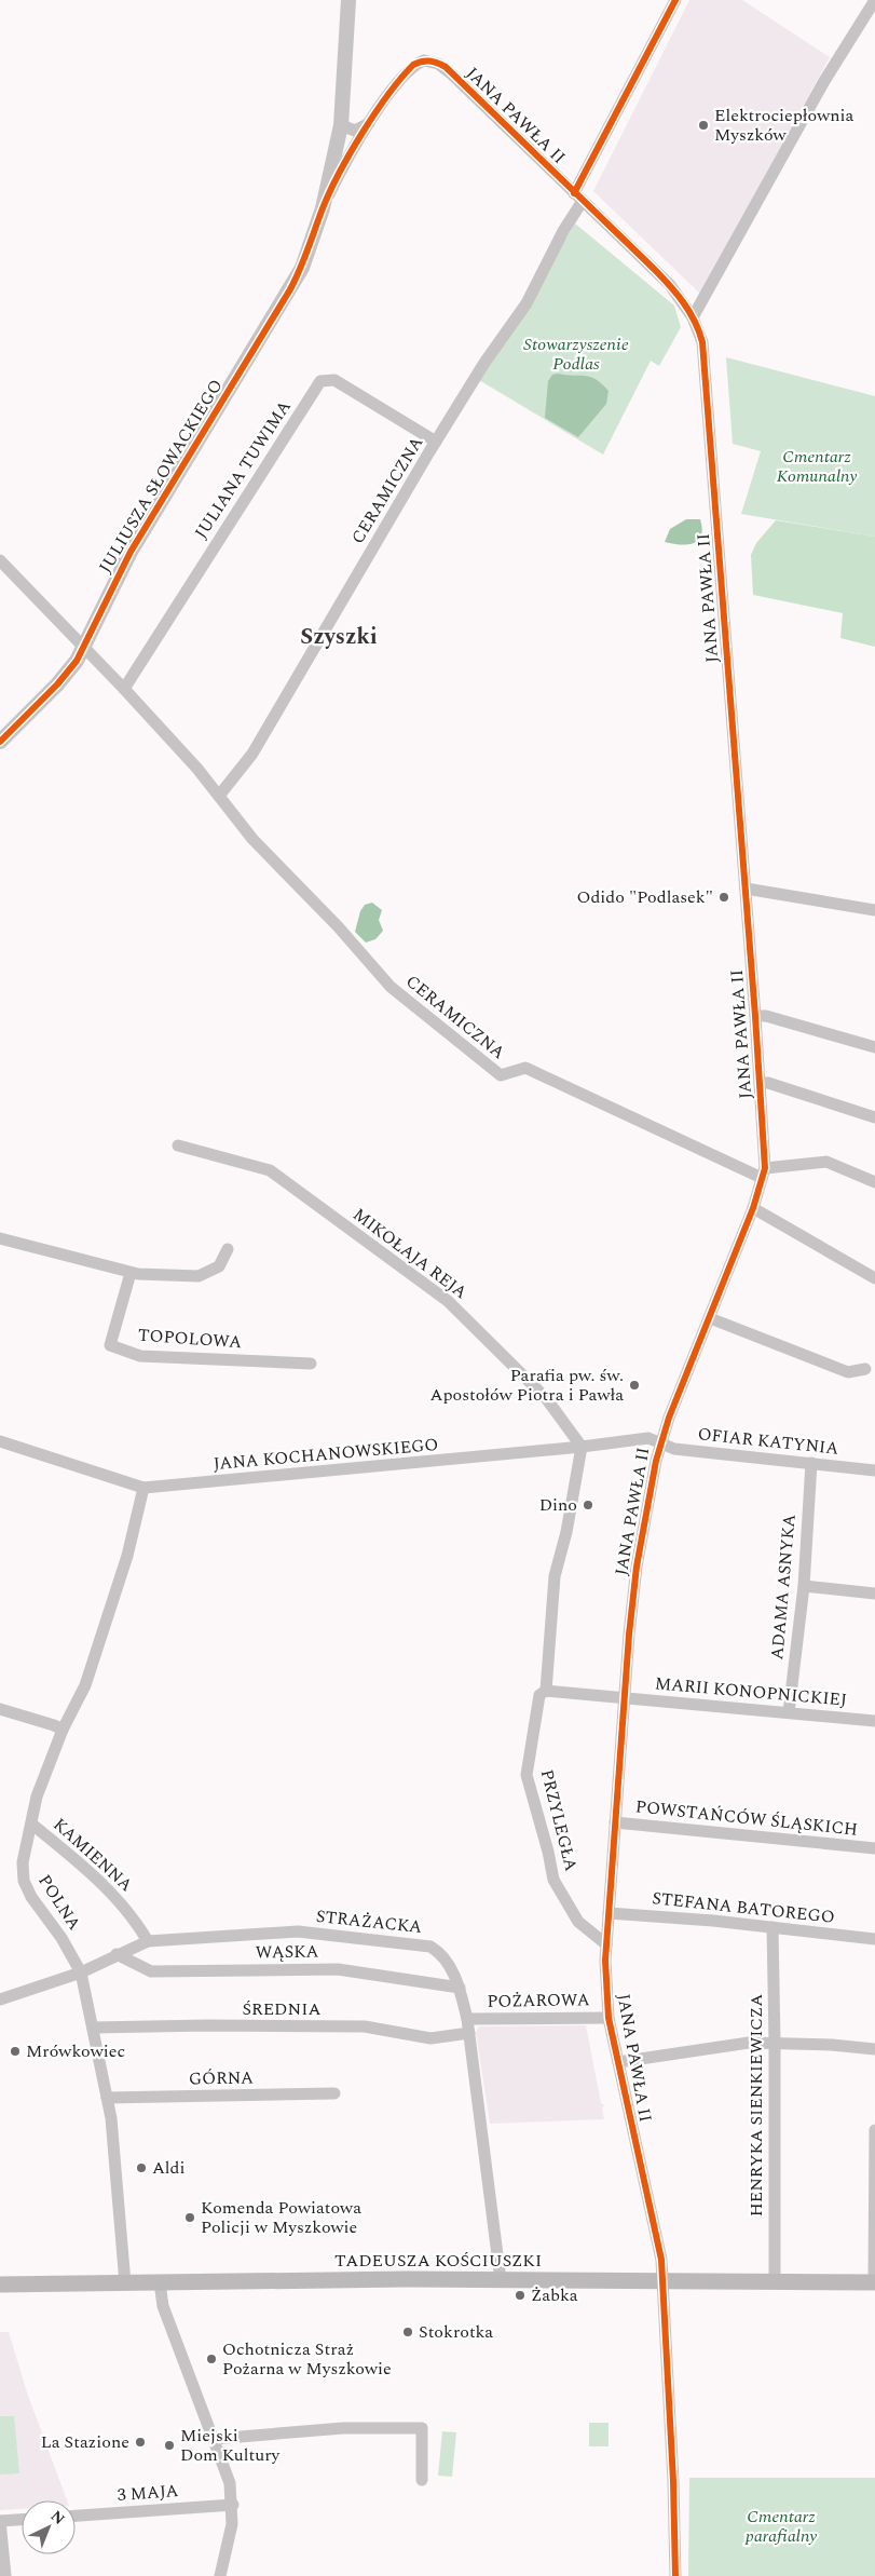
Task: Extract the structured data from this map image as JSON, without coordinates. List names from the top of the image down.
{
  "streets": {
    "main road": ["TADEUSZA KOŚCIUSZKI"],
    "street": [
      "JANA PAWŁA II",
      "JULIANA TUWIMA",
      "JULIUSZA SŁOWACKIEGO",
      "CERAMICZNA",
      "MIKOŁAJA REJA",
      "TOPOLOWA",
      "OFIAR KATYNIA",
      "JANA KOCHANOWSKIEGO",
      "ADAMA ASNYKA",
      "MARII KONOPNICKIEJ",
      "POWSTAŃCÓW ŚLĄSKICH",
      "PRZYLEGŁA",
      "KAMIENNA",
      "POLNA",
      "STEFANA BATOREGO",
      "STRAŻACKA",
      "WĄSKA",
      "POŻAROWA",
      "ŚREDNIA",
      "GÓRNA",
      "HENRYKA SIENKIEWICZA",
      "3 MAJA"
    ]
  },
  "crossings": [
    ["JANA PAWŁA II", "JULIUSZA SŁOWACKIEGO"],
    ["JANA PAWŁA II", "CERAMICZNA"],
    ["JANA PAWŁA II", "OFIAR KATYNIA"],
    ["JANA PAWŁA II", "JANA KOCHANOWSKIEGO"],
    ["JANA PAWŁA II", "MARII KONOPNICKIEJ"],
    ["JANA PAWŁA II", "POWSTAŃCÓW ŚLĄSKICH"],
    ["JANA PAWŁA II", "PRZYLEGŁA"],
    ["JANA PAWŁA II", "STEFANA BATOREGO"],
    ["JANA PAWŁA II", "POŻAROWA"],
    ["JANA PAWŁA II", "TADEUSZA KOŚCIUSZKI"],
    ["JULIANA TUWIMA", "CERAMICZNA"],
    ["JULIUSZA SŁOWACKIEGO", "CERAMICZNA"],
    ["MIKOŁAJA REJA", "JANA KOCHANOWSKIEGO"],
    ["MIKOŁAJA REJA", "PRZYLEGŁA"],
    ["OFIAR KATYNIA", "JANA KOCHANOWSKIEGO"],
    ["OFIAR KATYNIA", "ADAMA ASNYKA"],
    ["JANA KOCHANOWSKIEGO", "PRZYLEGŁA"],
    ["JANA KOCHANOWSKIEGO", "POLNA"],
    ["ADAMA ASNYKA", "MARII KONOPNICKIEJ"],
    ["KAMIENNA", "POLNA"],
    ["KAMIENNA", "STRAŻACKA"],
    ["POLNA", "STRAŻACKA"],
    ["POLNA", "ŚREDNIA"],
    ["POLNA", "GÓRNA"],
    ["POLNA", "TADEUSZA KOŚCIUSZKI"],
    ["STEFANA BATOREGO", "HENRYKA SIENKIEWICZA"],
    ["STRAŻACKA", "WĄSKA"],
    ["STRAŻACKA", "POŻAROWA"],
    ["STRAŻACKA", "ŚREDNIA"],
    ["STRAŻACKA", "TADEUSZA KOŚCIUSZKI"],
    ["HENRYKA SIENKIEWICZA", "TADEUSZA KOŚCIUSZKI"]
  ],
  "districts": ["Szyszki"],
  "parks": ["Stowarzyszenie Podlas", "Cmentarz Komunalny", "Cmentarz parafialny"],
  "places": [
    "Elektrociepłownia Myszków",
    "Odido \"Podlasek\"",
    "Parafia pw. św. Apostołów Piotra i Pawła",
    "Dino",
    "Mrówkowiec",
    "Aldi",
    "Komenda Powiatowa Policji w Myszkowie",
    "Żabka",
    "Stokrotka",
    "Ochotnicza Straż Pożarna w Myszkowie",
    "La Stazione",
    "Miejski Dom Kultury"
  ],
  "north": "top right"
}
